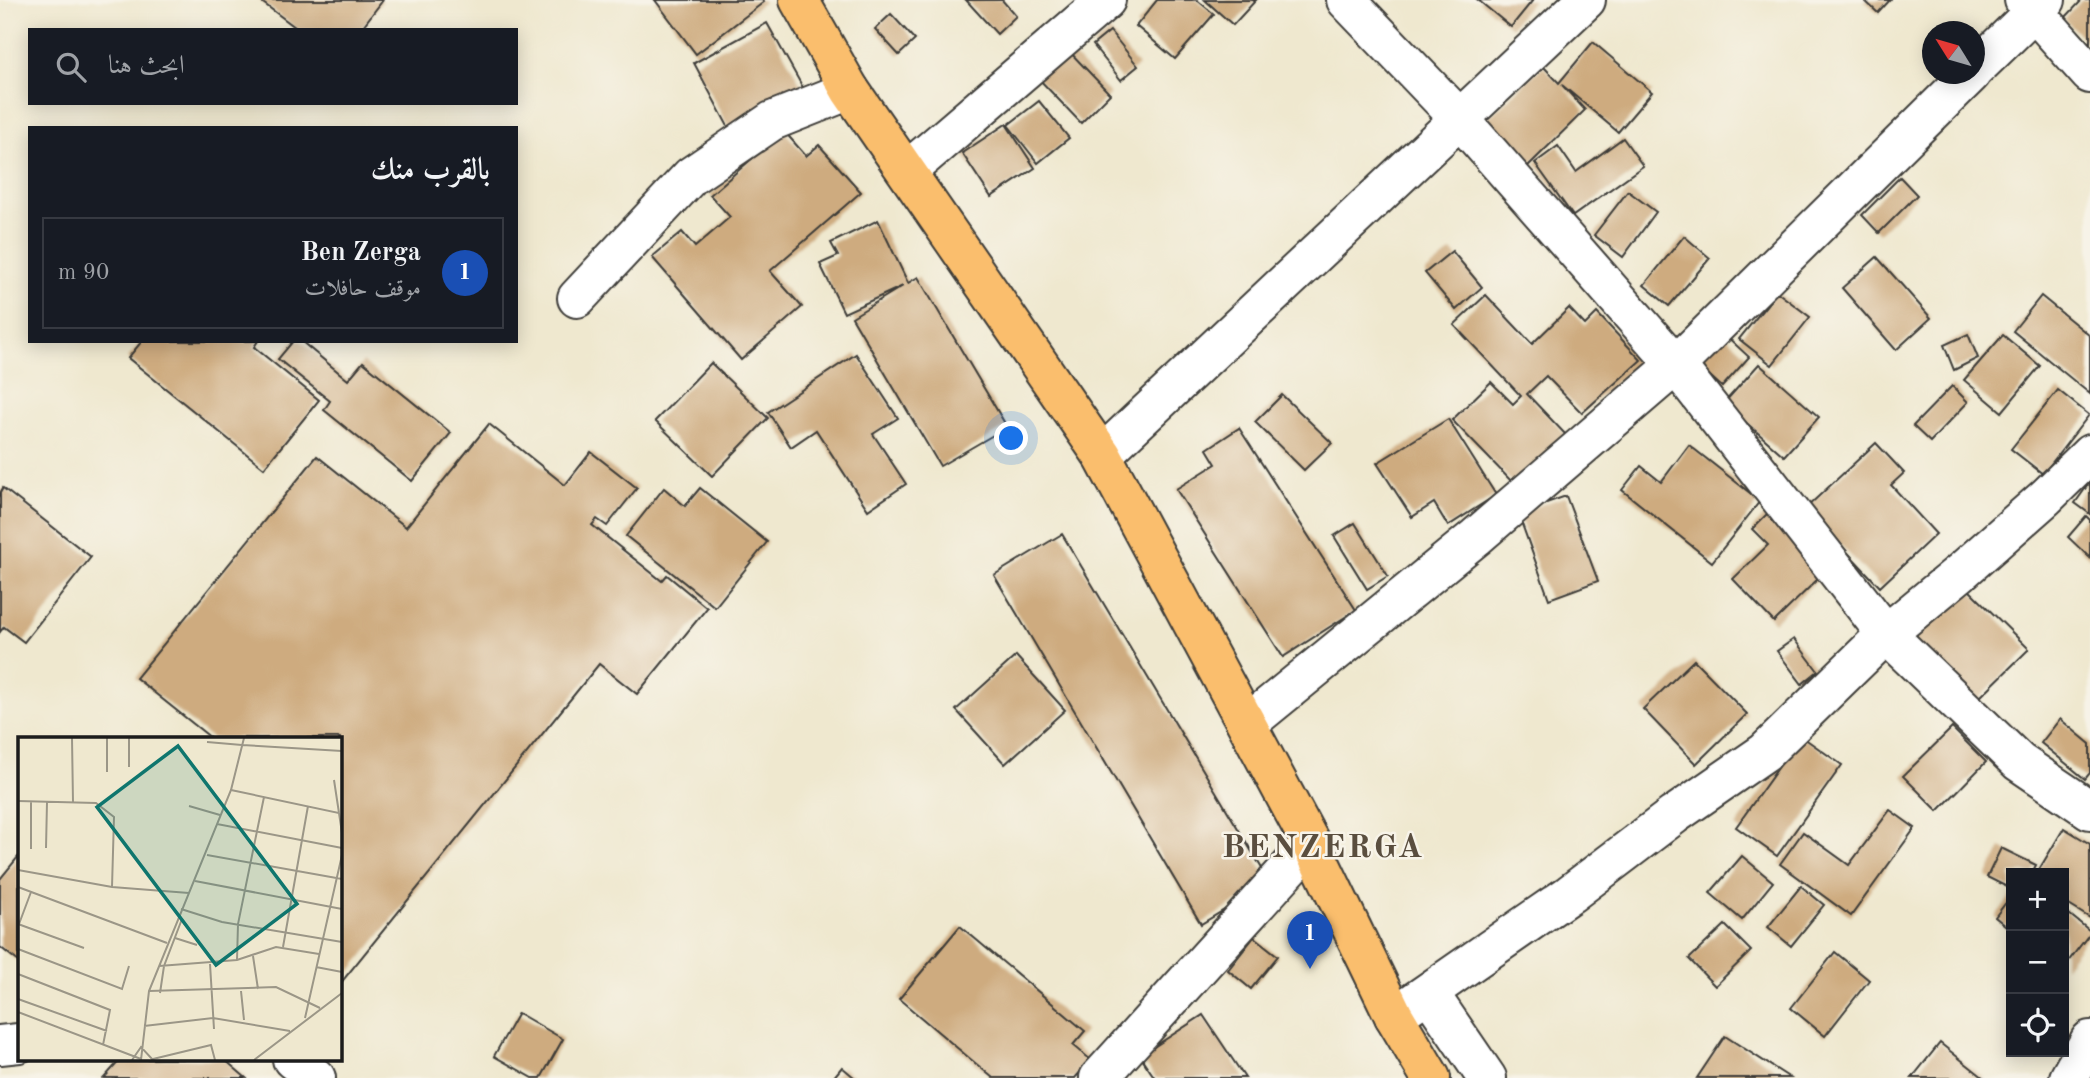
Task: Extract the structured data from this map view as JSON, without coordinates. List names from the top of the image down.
{
  "districts": ["BENZERGA"],
  "north": "top left",
  "page": {
    "search": "ابحث هنا",
    "heading": "بالقرب منك",
    "list": [
      {
        "mark": "1",
        "name": "Ben Zerga",
        "note": "موقف حافلات",
        "value": "90 m"
      }
    ],
    "map_buttons": ["+", "−"],
    "pins": "1"
  }
}
